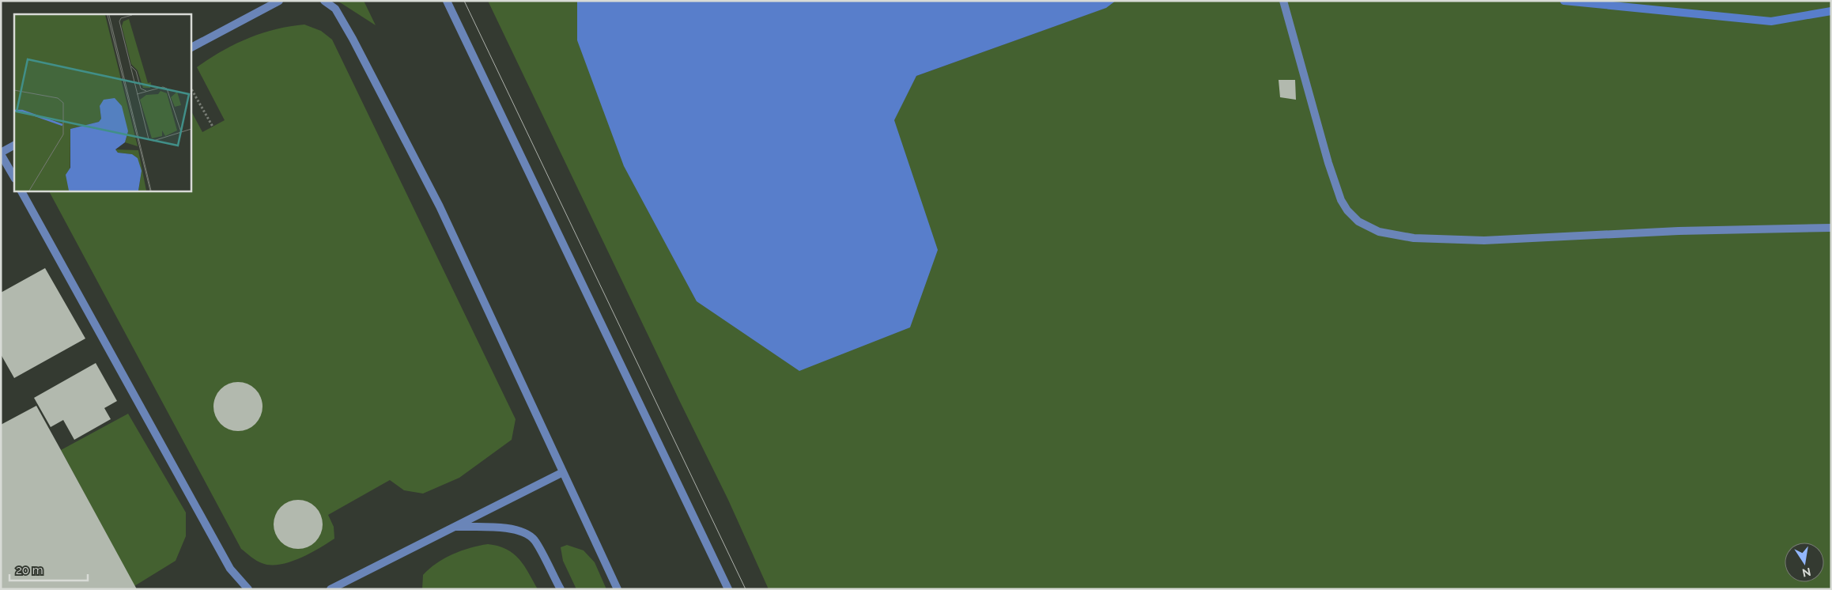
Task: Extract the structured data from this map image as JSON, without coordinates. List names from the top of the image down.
{
  "scale_bar": "20 m",
  "north": "bottom"
}
